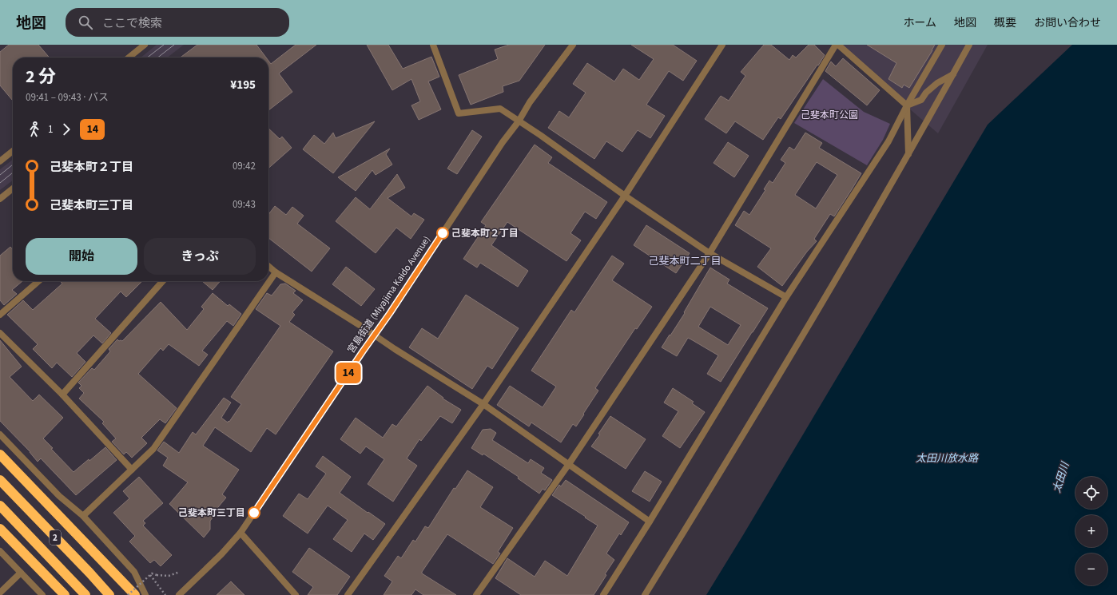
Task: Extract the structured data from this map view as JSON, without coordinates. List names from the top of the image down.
{
  "streets": {
    "highway": ["2"],
    "street": ["宮島街道 (Miyajima Kaido Avenue)"]
  },
  "districts": ["己斐本町二丁目"],
  "water": ["太田川放水路", "太田川"],
  "parks": ["己斐本町公園"],
  "places": ["己斐本町２丁目", "己斐本町三丁目"],
  "lines": ["bus line 14"],
  "page": {
    "header": "地図",
    "search": "ここで検索",
    "nav": [
      "ホーム",
      "地図",
      "概要",
      "お問い合わせ"
    ],
    "on_map": "14",
    "heading": ["2 分", "09:41 – 09:43 · バス", "¥195"],
    "legs": ["1", "14"],
    "list": [
      {
        "name": "己斐本町２丁目",
        "value": "09:42"
      },
      {
        "name": "己斐本町三丁目",
        "value": "09:43"
      }
    ],
    "buttons": ["開始", "きっぷ"],
    "map_buttons": ["+", "−"]
  }
}
